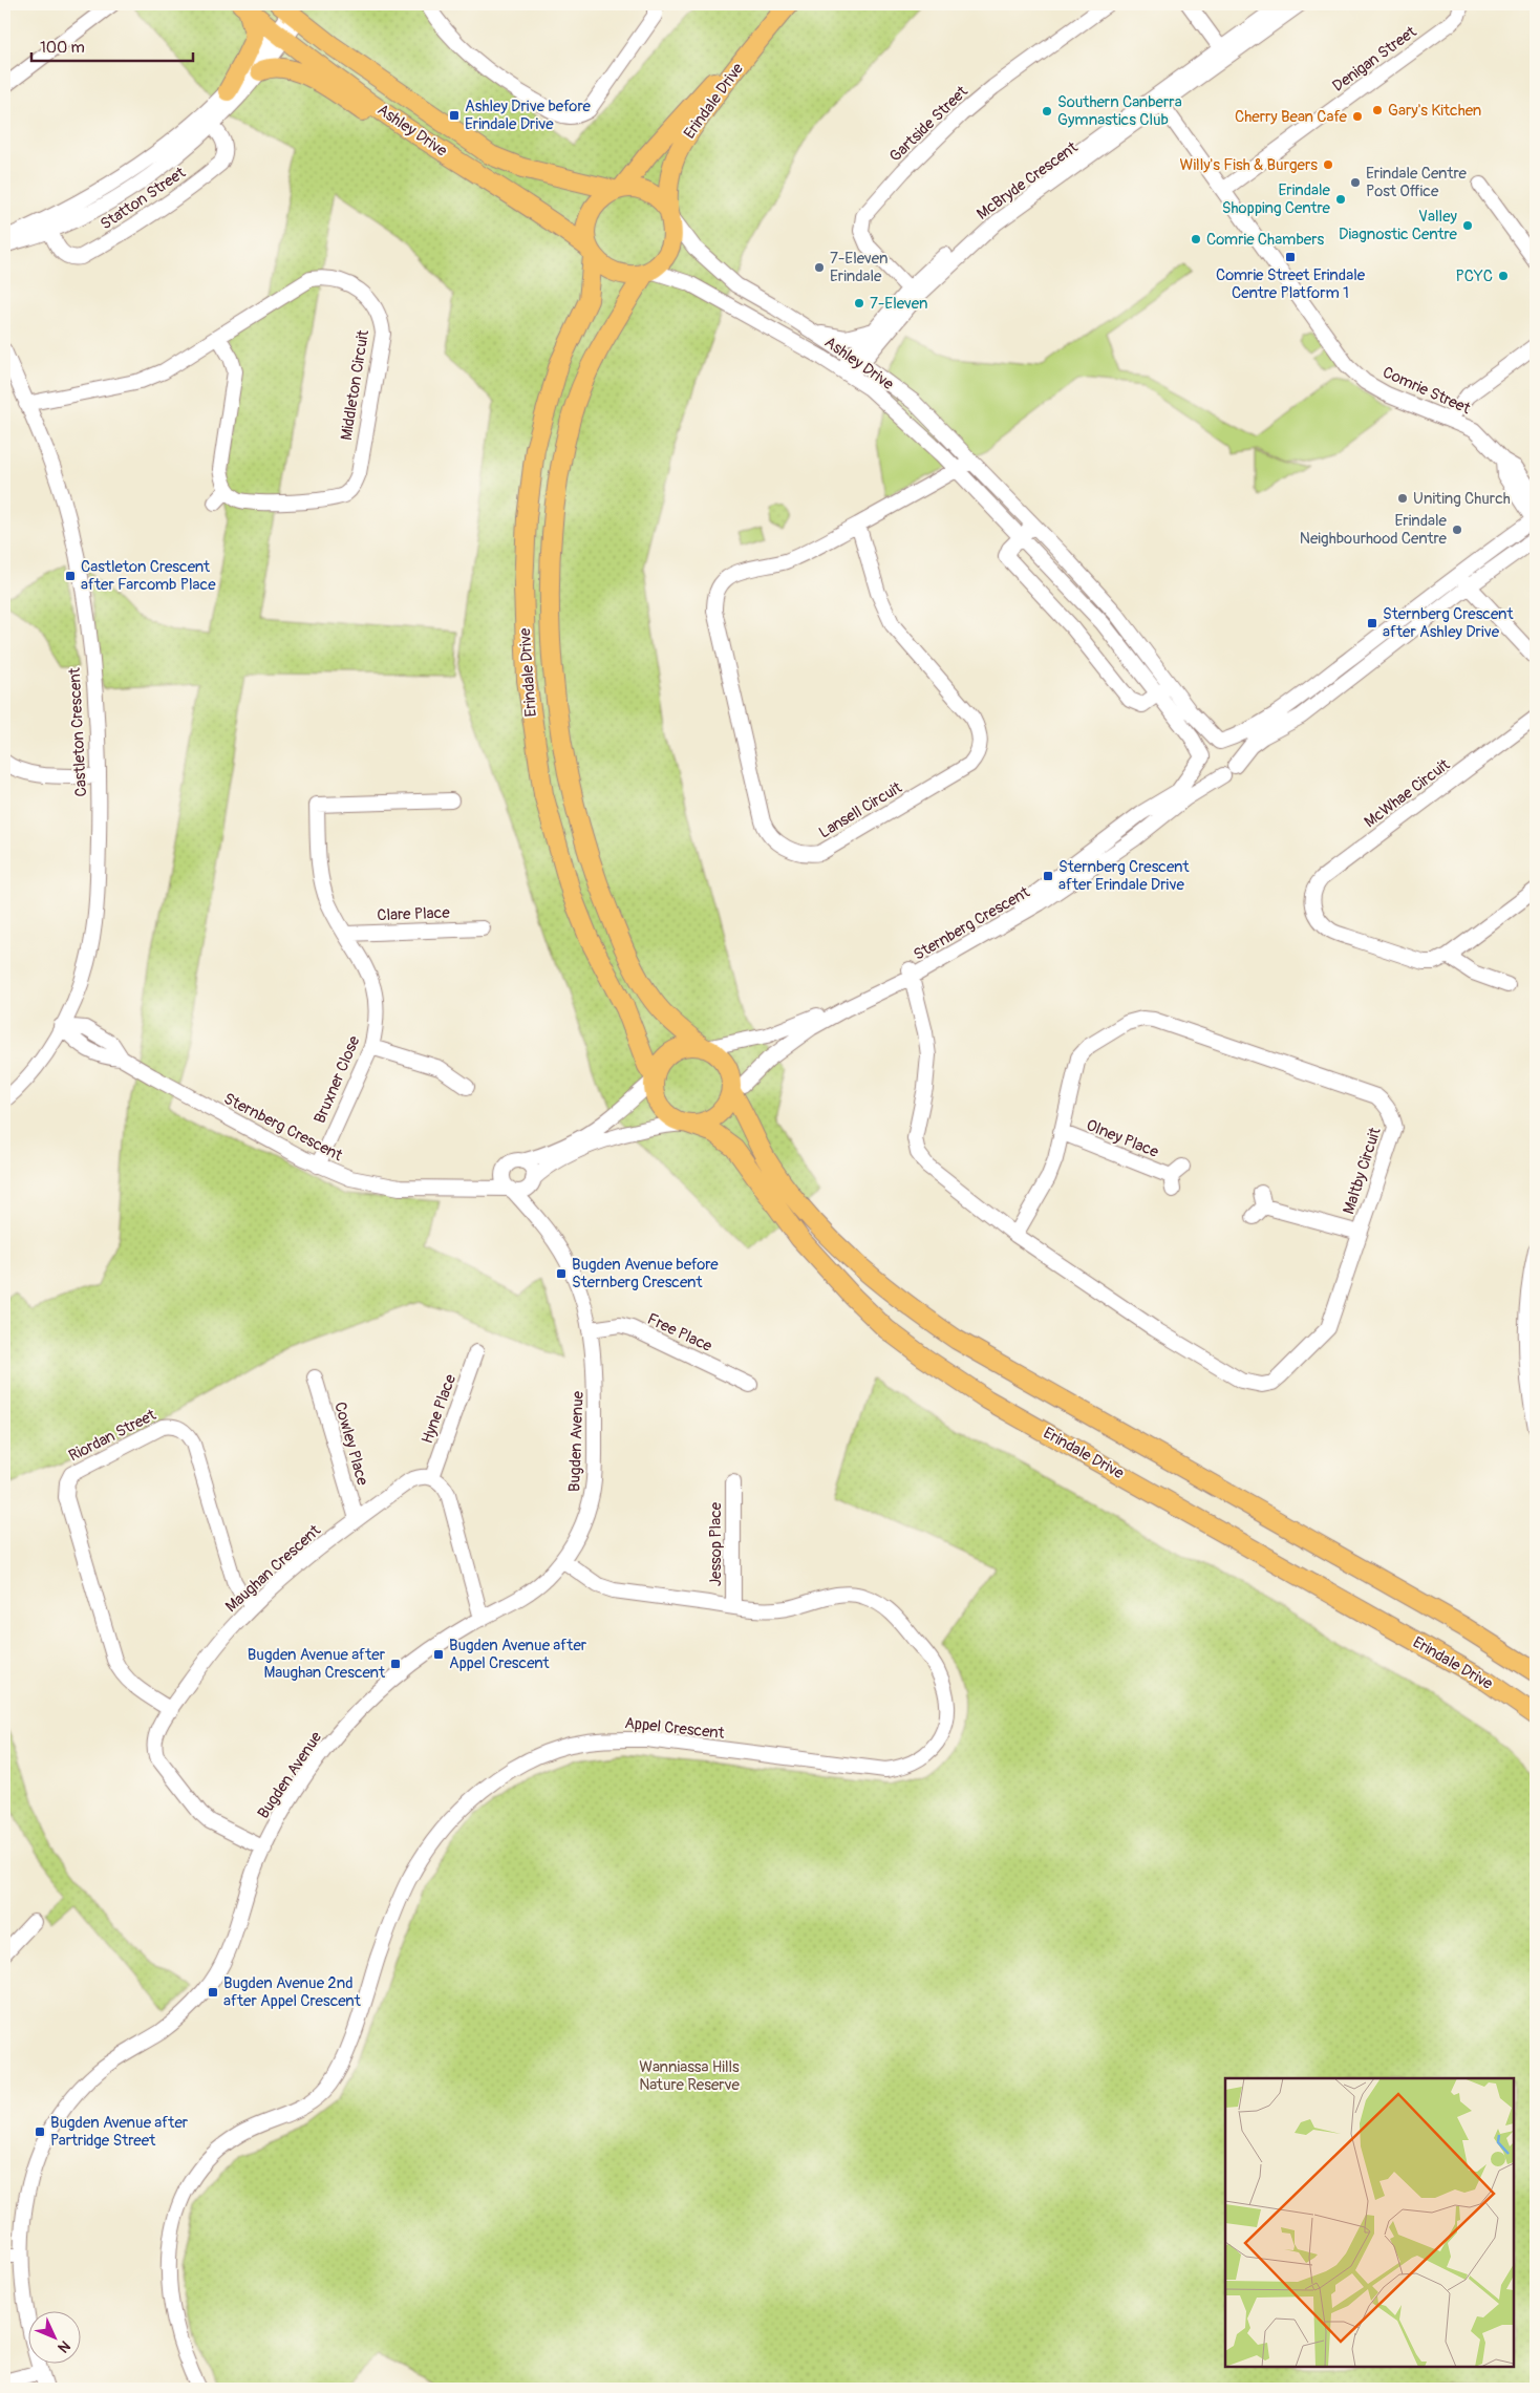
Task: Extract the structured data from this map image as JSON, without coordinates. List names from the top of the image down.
{
  "streets": {
    "main road": ["Erindale Drive", "Ashley Drive"],
    "street": [
      "Denigan Street",
      "Gartside Street",
      "McBryde Crescent",
      "Statton Street",
      "Middleton Circuit",
      "Comrie Street",
      "Castleton Crescent",
      "McWhae Circuit",
      "Lansell Circuit",
      "Clare Place",
      "Sternberg Crescent",
      "Bruxner Close",
      "Olney Place",
      "Maltby Circuit",
      "Free Place",
      "Hyne Place",
      "Riordan Street",
      "Bugden Avenue",
      "Cowley Place",
      "Jessop Place",
      "Maughan Crescent",
      "Appel Crescent"
    ]
  },
  "crossings": [
    ["Denigan Street", "Comrie Street"],
    ["Erindale Drive", "Ashley Drive"],
    ["Erindale Drive", "Sternberg Crescent"],
    ["Gartside Street", "McBryde Crescent"],
    ["Ashley Drive", "McBryde Crescent"],
    ["Ashley Drive", "Statton Street"],
    ["Ashley Drive", "Lansell Circuit"],
    ["Ashley Drive", "Sternberg Crescent"],
    ["McBryde Crescent", "Comrie Street"],
    ["Middleton Circuit", "Castleton Crescent"],
    ["Castleton Crescent", "Sternberg Crescent"],
    ["Clare Place", "Bruxner Close"],
    ["Sternberg Crescent", "Bruxner Close"],
    ["Sternberg Crescent", "Maltby Circuit"],
    ["Sternberg Crescent", "Bugden Avenue"],
    ["Olney Place", "Maltby Circuit"],
    ["Free Place", "Bugden Avenue"],
    ["Hyne Place", "Maughan Crescent"],
    ["Riordan Street", "Maughan Crescent"],
    ["Bugden Avenue", "Maughan Crescent"],
    ["Bugden Avenue", "Appel Crescent"],
    ["Cowley Place", "Maughan Crescent"],
    ["Jessop Place", "Appel Crescent"]
  ],
  "parks": ["Wanniassa Hills Nature Reserve"],
  "places": {
    "other": [
      "Gary's Kitchen",
      "Southern Canberra Gymnastics Club",
      "Cherry Bean Cafe",
      "Willy's Fish & Burgers",
      "Erindale Centre Post Office",
      "Erindale Shopping Centre",
      "Valley Diagnostic Centre",
      "Comrie Chambers",
      "7-Eleven Erindale",
      "PCYC",
      "7-Eleven",
      "Uniting Church",
      "Erindale Neighbourhood Centre"
    ],
    "transit": [
      "Ashley Drive before Erindale Drive",
      "Comrie Street Erindale Centre Platform 1",
      "Castleton Crescent after Farcomb Place",
      "Sternberg Crescent after Ashley Drive",
      "Sternberg Crescent after Erindale Drive",
      "Bugden Avenue before Sternberg Crescent",
      "Bugden Avenue after Appel Crescent",
      "Bugden Avenue after Maughan Crescent",
      "Bugden Avenue 2nd after Appel Crescent",
      "Bugden Avenue after Partridge Street"
    ]
  },
  "scale_bar": "100 m",
  "north": "bottom right"
}
